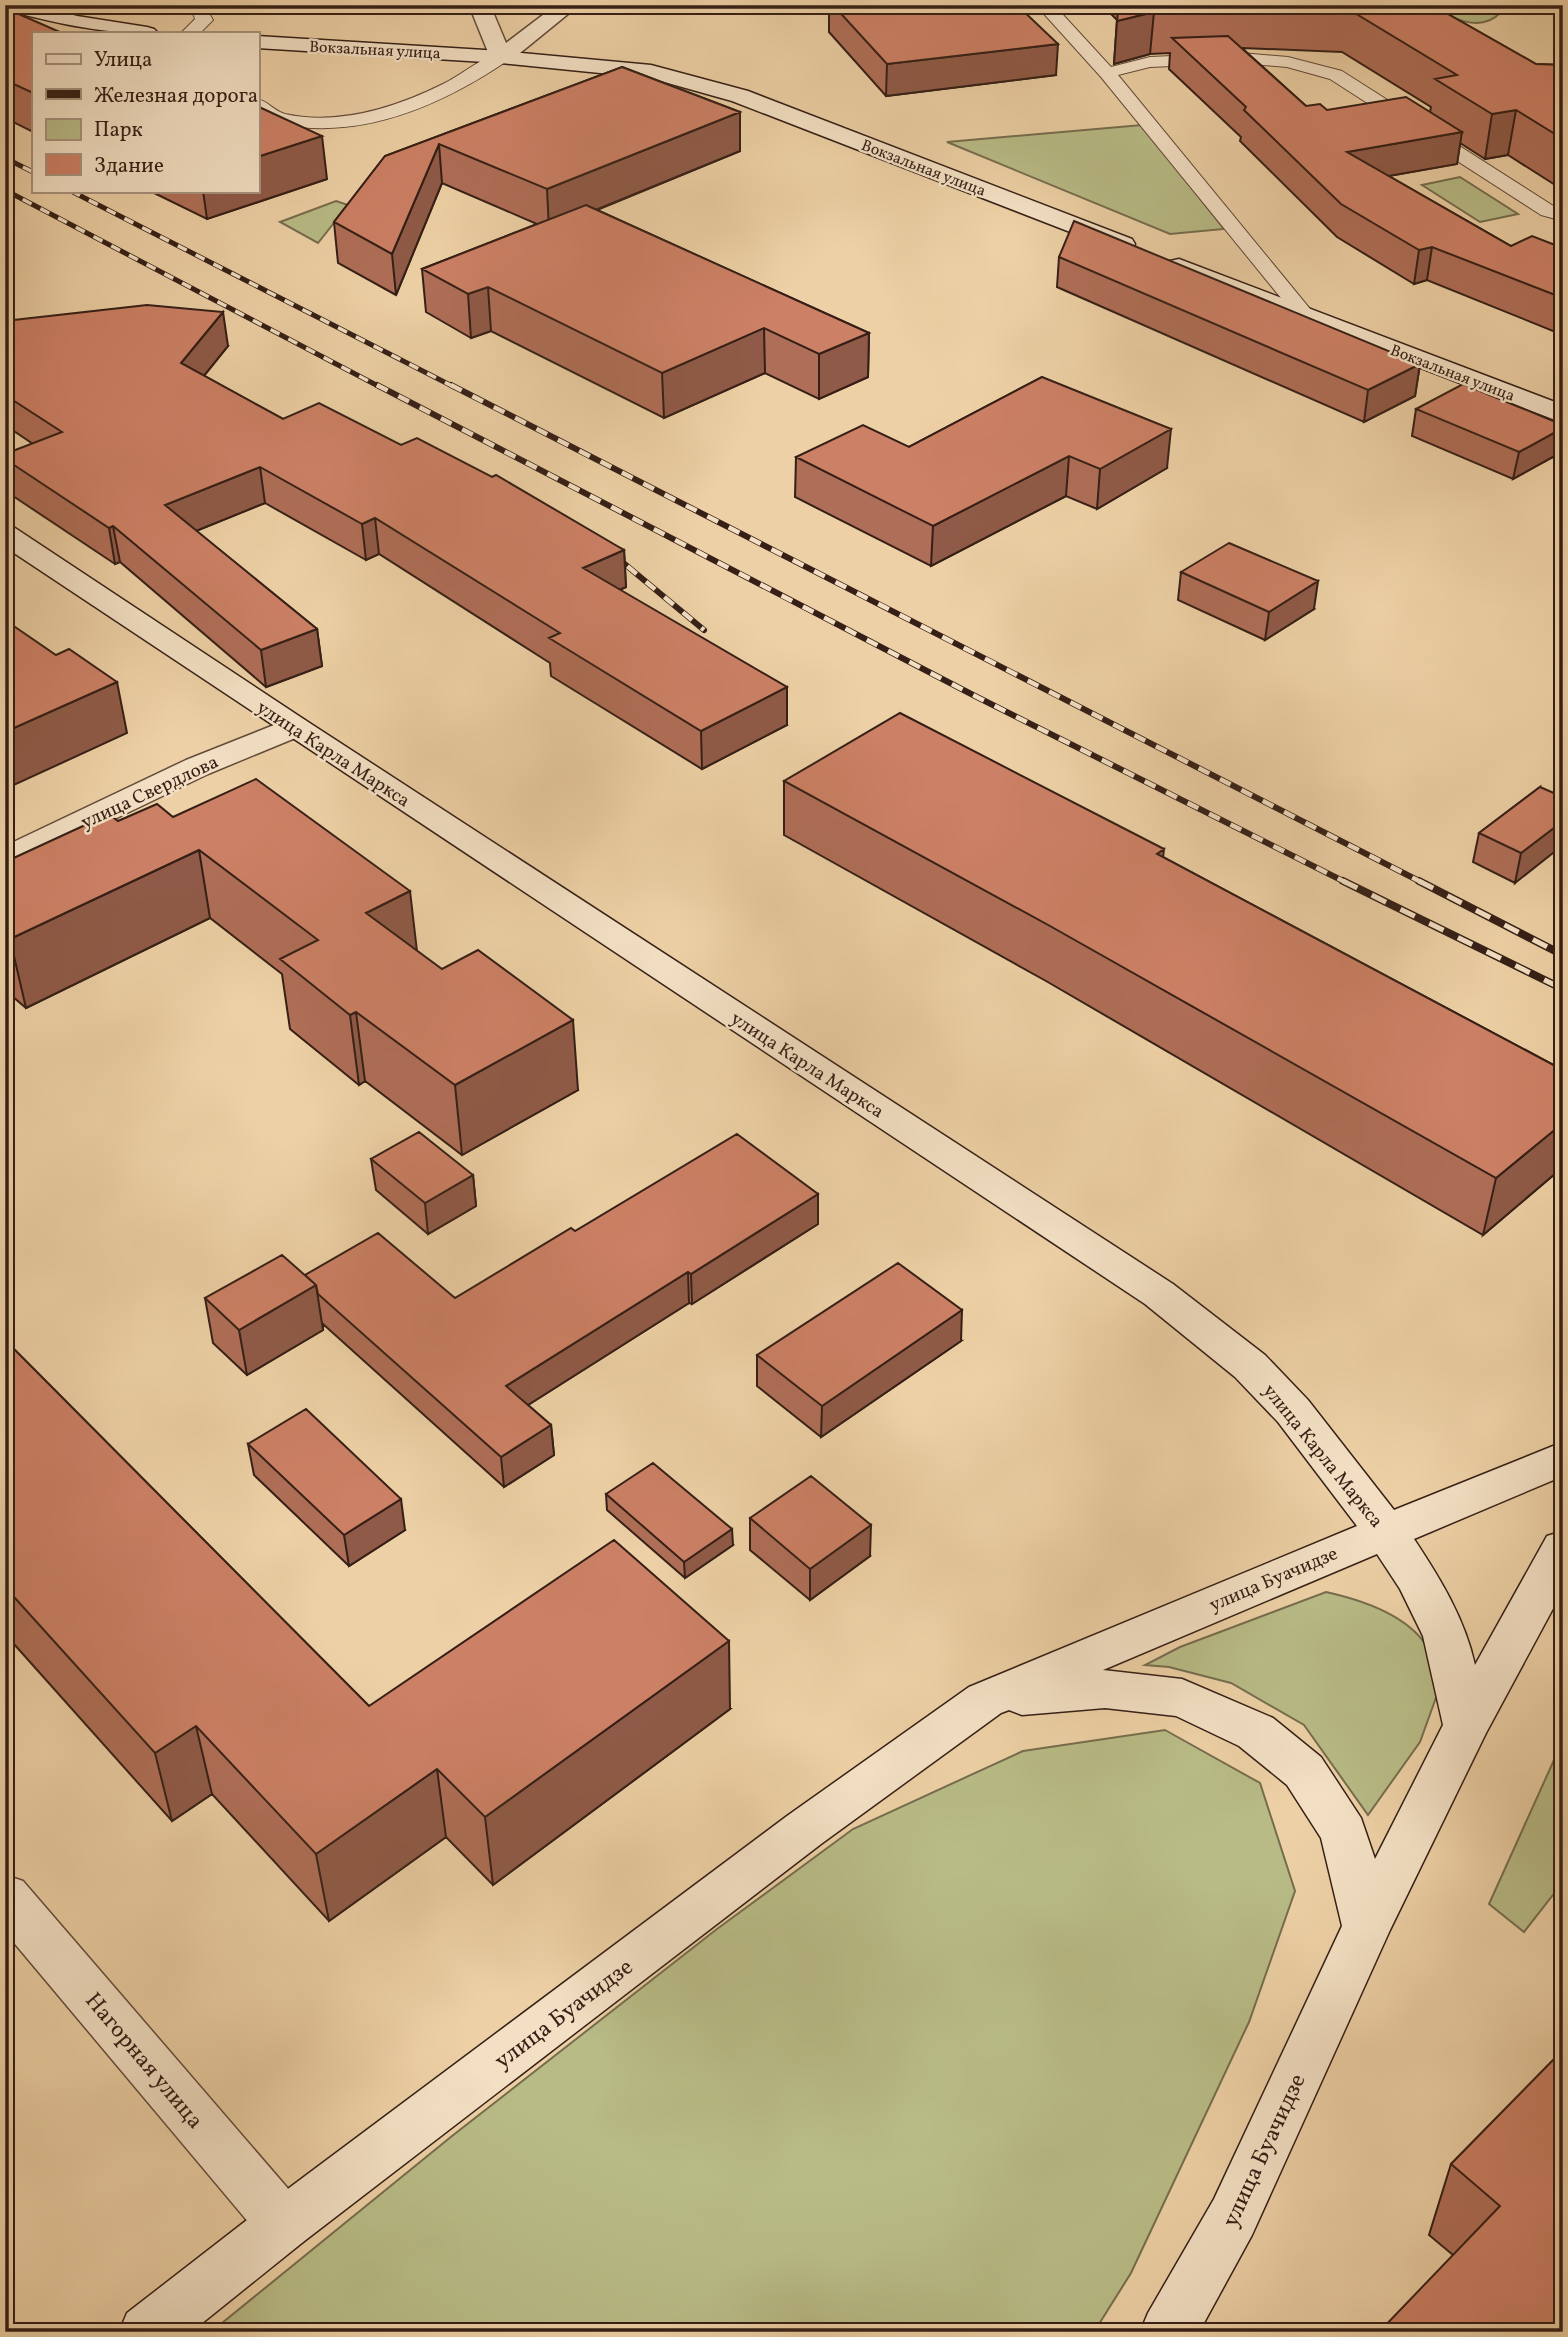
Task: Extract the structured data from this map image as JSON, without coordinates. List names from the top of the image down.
{
  "streets": {
    "main road": [
      "Вокзальная улица",
      "улица Карла Маркса",
      "улица Свердлова",
      "улица Буачидзе",
      "Нагорная улица"
    ]
  },
  "crossings": [
    ["улица Карла Маркса", "улица Свердлова"],
    ["улица Карла Маркса", "улица Буачидзе"],
    ["улица Буачидзе", "Нагорная улица"]
  ],
  "legend": [
    "Улица",
    "Железная дорога",
    "Парк",
    "Здание"
  ]
}
